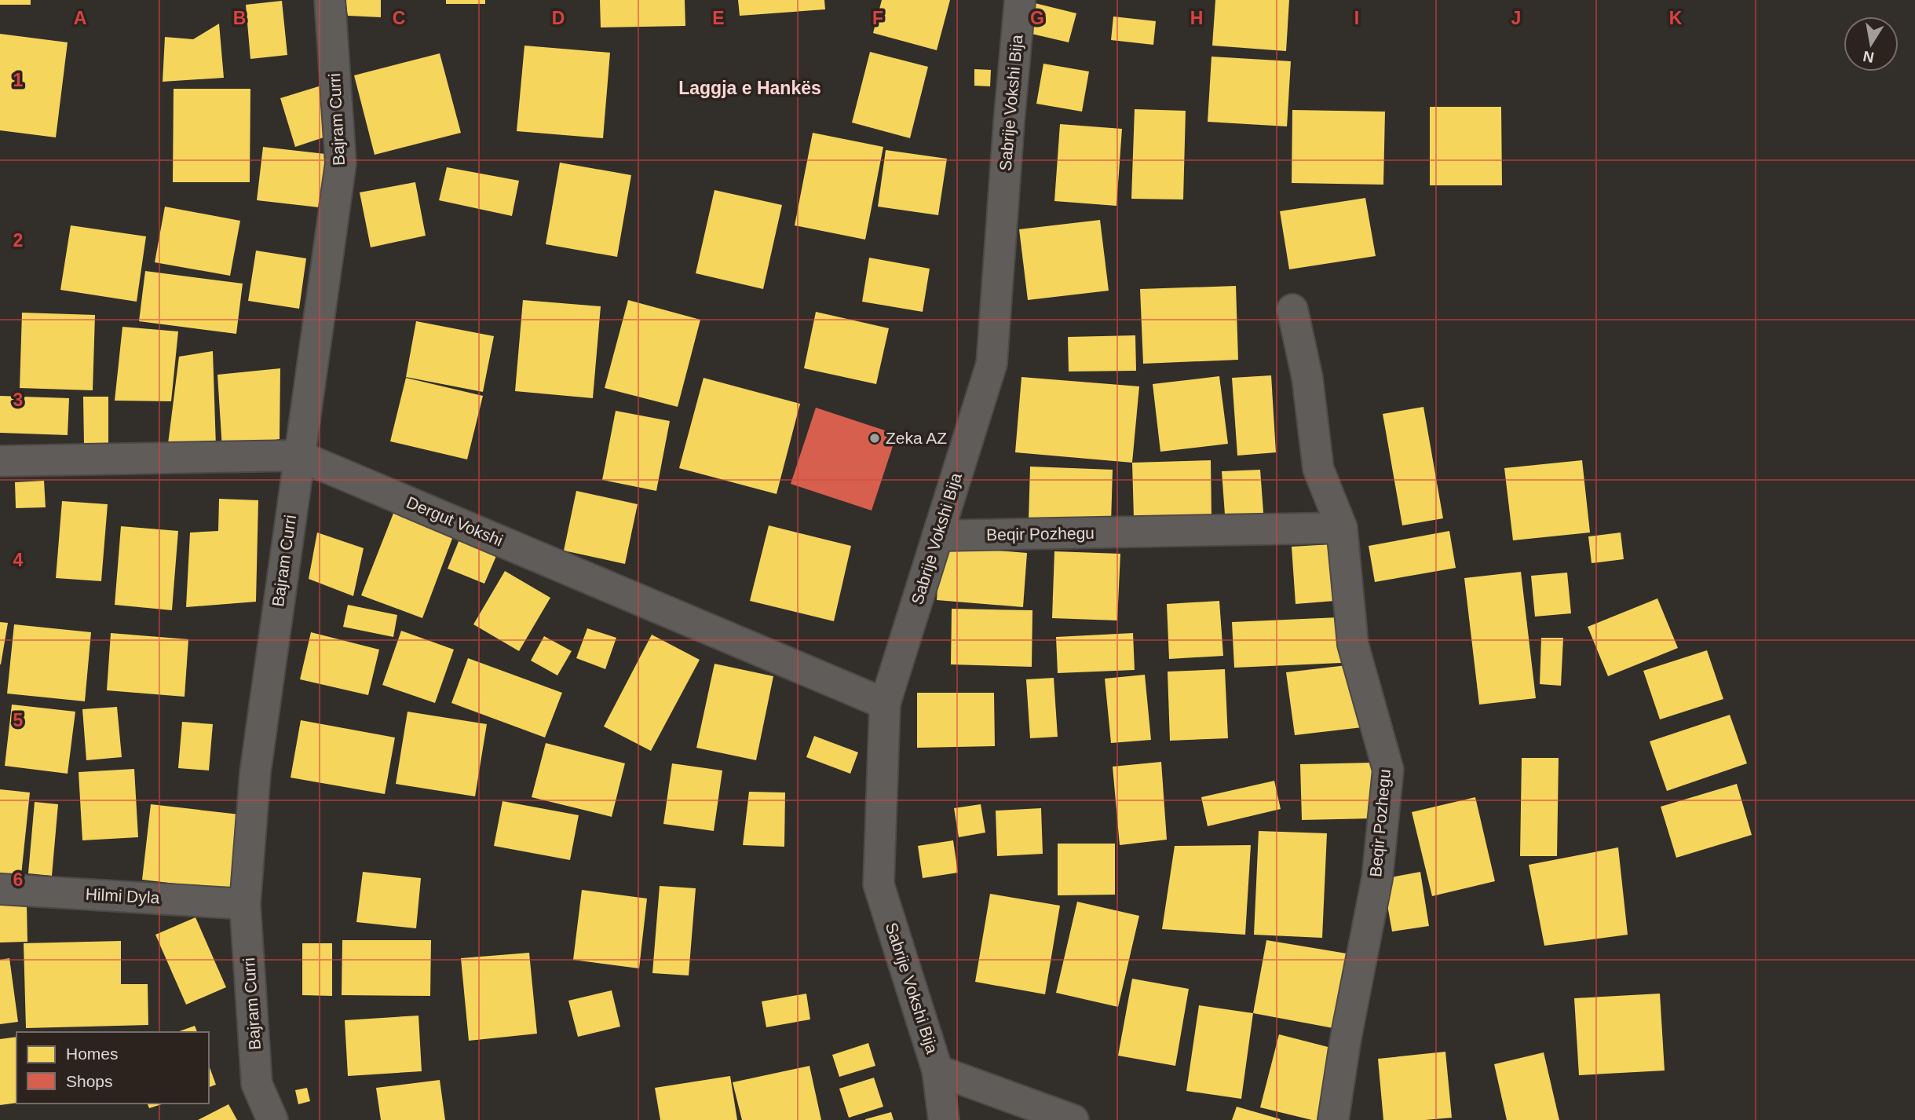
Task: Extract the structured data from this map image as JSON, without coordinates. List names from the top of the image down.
{
  "streets": {
    "street": [
      "Sabrije Vokshi Bija",
      "Bajram Curri",
      "Dergut Vokshi",
      "Beqir Pozhegu",
      "Hilmi Dyla"
    ]
  },
  "crossings": [
    ["Sabrije Vokshi Bija", "Dergut Vokshi"],
    ["Sabrije Vokshi Bija", "Beqir Pozhegu"],
    ["Bajram Curri", "Dergut Vokshi"],
    ["Bajram Curri", "Hilmi Dyla"]
  ],
  "districts": ["Laggja e Hankës"],
  "places": ["Zeka AZ"],
  "legend": ["Homes", "Shops"],
  "north": "bottom",
  "grid": {
    "columns": [
      "A",
      "B",
      "C",
      "D",
      "E",
      "F",
      "G",
      "H",
      "I",
      "J",
      "K"
    ],
    "rows": [
      "1",
      "2",
      "3",
      "4",
      "5",
      "6"
    ]
  }
}
